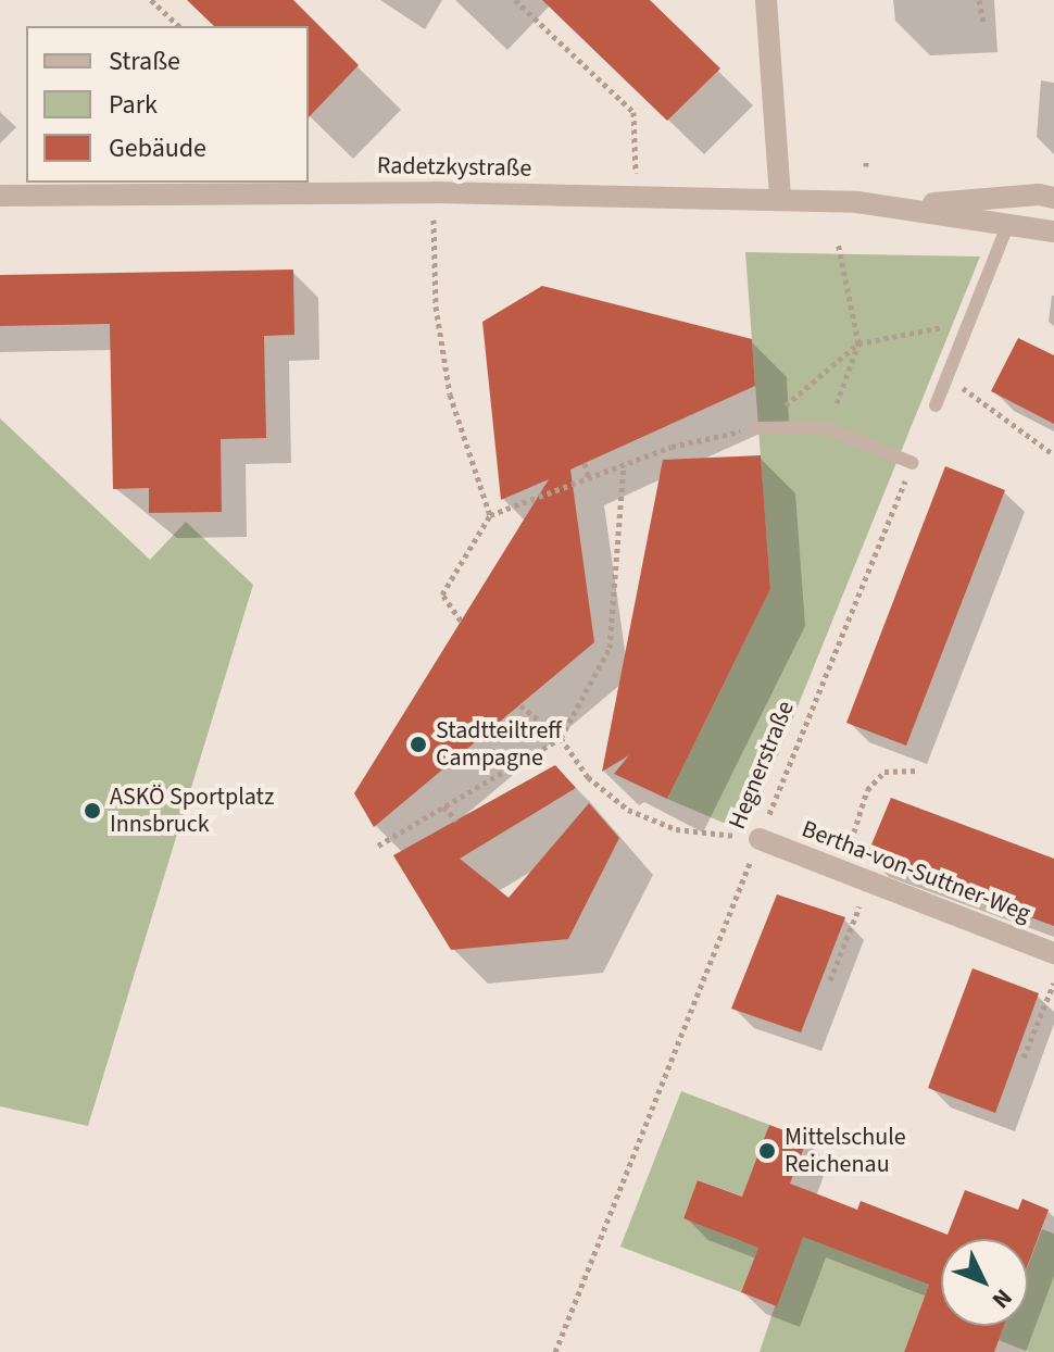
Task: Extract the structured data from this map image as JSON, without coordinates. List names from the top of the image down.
{
  "streets": {
    "street": ["Radetzkystraße", "Bertha-von-Suttner-Weg"],
    "path": ["Hegnerstraße"]
  },
  "crossings": [
    ["Hegnerstraße", "Bertha-von-Suttner-Weg"]
  ],
  "places": ["Stadtteiltreff Campagne", "ASKÖ Sportplatz Innsbruck", "Mittelschule Reichenau"],
  "legend": ["Straße", "Park", "Gebäude"],
  "north": "bottom right"
}
